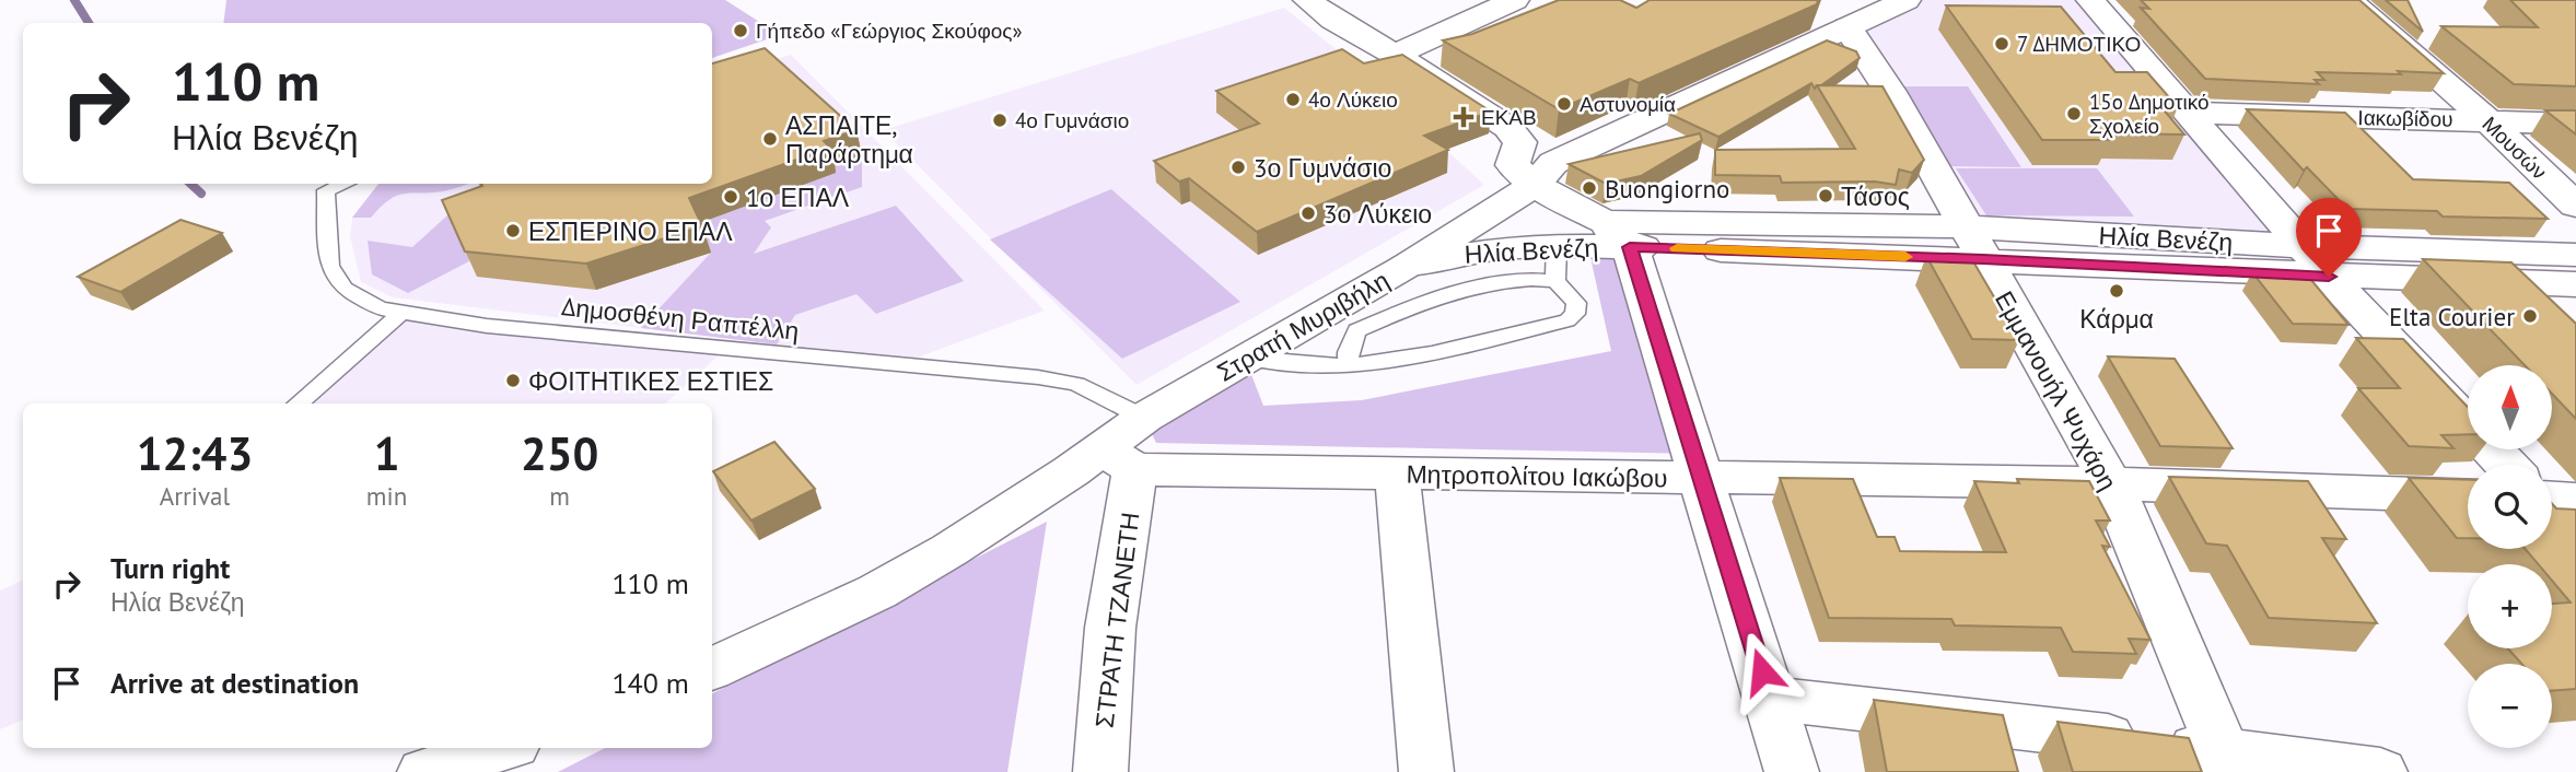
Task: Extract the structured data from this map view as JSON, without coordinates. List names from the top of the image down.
{
  "streets": {
    "street": [
      "Ιακωβίδου",
      "Μουσών",
      "Ηλία Βενέζη",
      "Στρατή Μυριβήλη",
      "Εμμανουήλ Ψυχάρη",
      "Μητροπολίτου Ιακώβου",
      "ΣΤΡΑΤΗ ΤΖΑΝΕΤΗ"
    ],
    "lane": ["Δημοσθένη Ραπτέλλη"]
  },
  "crossings": [
    ["Ιακωβίδου", "Μουσών"],
    ["Ηλία Βενέζη", "Στρατή Μυριβήλη"],
    ["Ηλία Βενέζη", "Εμμανουήλ Ψυχάρη"],
    ["Δημοσθένη Ραπτέλλη", "Στρατή Μυριβήλη"],
    ["Στρατή Μυριβήλη", "Εμμανουήλ Ψυχάρη"],
    ["Στρατή Μυριβήλη", "Μητροπολίτου Ιακώβου"],
    ["Στρατή Μυριβήλη", "ΣΤΡΑΤΗ ΤΖΑΝΕΤΗ"],
    ["Εμμανουήλ Ψυχάρη", "Μητροπολίτου Ιακώβου"],
    ["Μητροπολίτου Ιακώβου", "ΣΤΡΑΤΗ ΤΖΑΝΕΤΗ"]
  ],
  "places": {
    "other": [
      "Γήπεδο «Γεώργιος Σκούφος»",
      "7 ΔΗΜΟΤΙΚΟ",
      "4ο Λύκειο",
      "Αστυνομία",
      "15o Δημοτικό Σχολείο",
      "4ο Γυμνάσιο",
      "ΑΣΠΑΙΤΕ, Παράρτημα",
      "3ο Γυμνάσιο",
      "Buongiorno",
      "Τάσος",
      "1ο ΕΠΑΛ",
      "3ο Λύκειο",
      "ΕΣΠΕΡΙΝΟ ΕΠΑΛ",
      "Κάρμα",
      "Elta Courier",
      "ΦΟΙΤΗΤΙΚΕΣ ΕΣΤΙΕΣ"
    ],
    "health": ["ΕΚΑΒ"]
  },
  "north": "top",
  "page": {
    "turn": ["110 m", "Ηλία Βενέζη"],
    "map_buttons": ["+", "−"],
    "eta": [
      "12:43",
      "Arrival",
      "1",
      "min",
      "250",
      "m"
    ],
    "list": [
      {
        "name": "Turn right",
        "note": "Ηλία Βενέζη",
        "value": "110 m"
      },
      {
        "name": "Arrive at destination",
        "value": "140 m"
      }
    ]
  }
}
